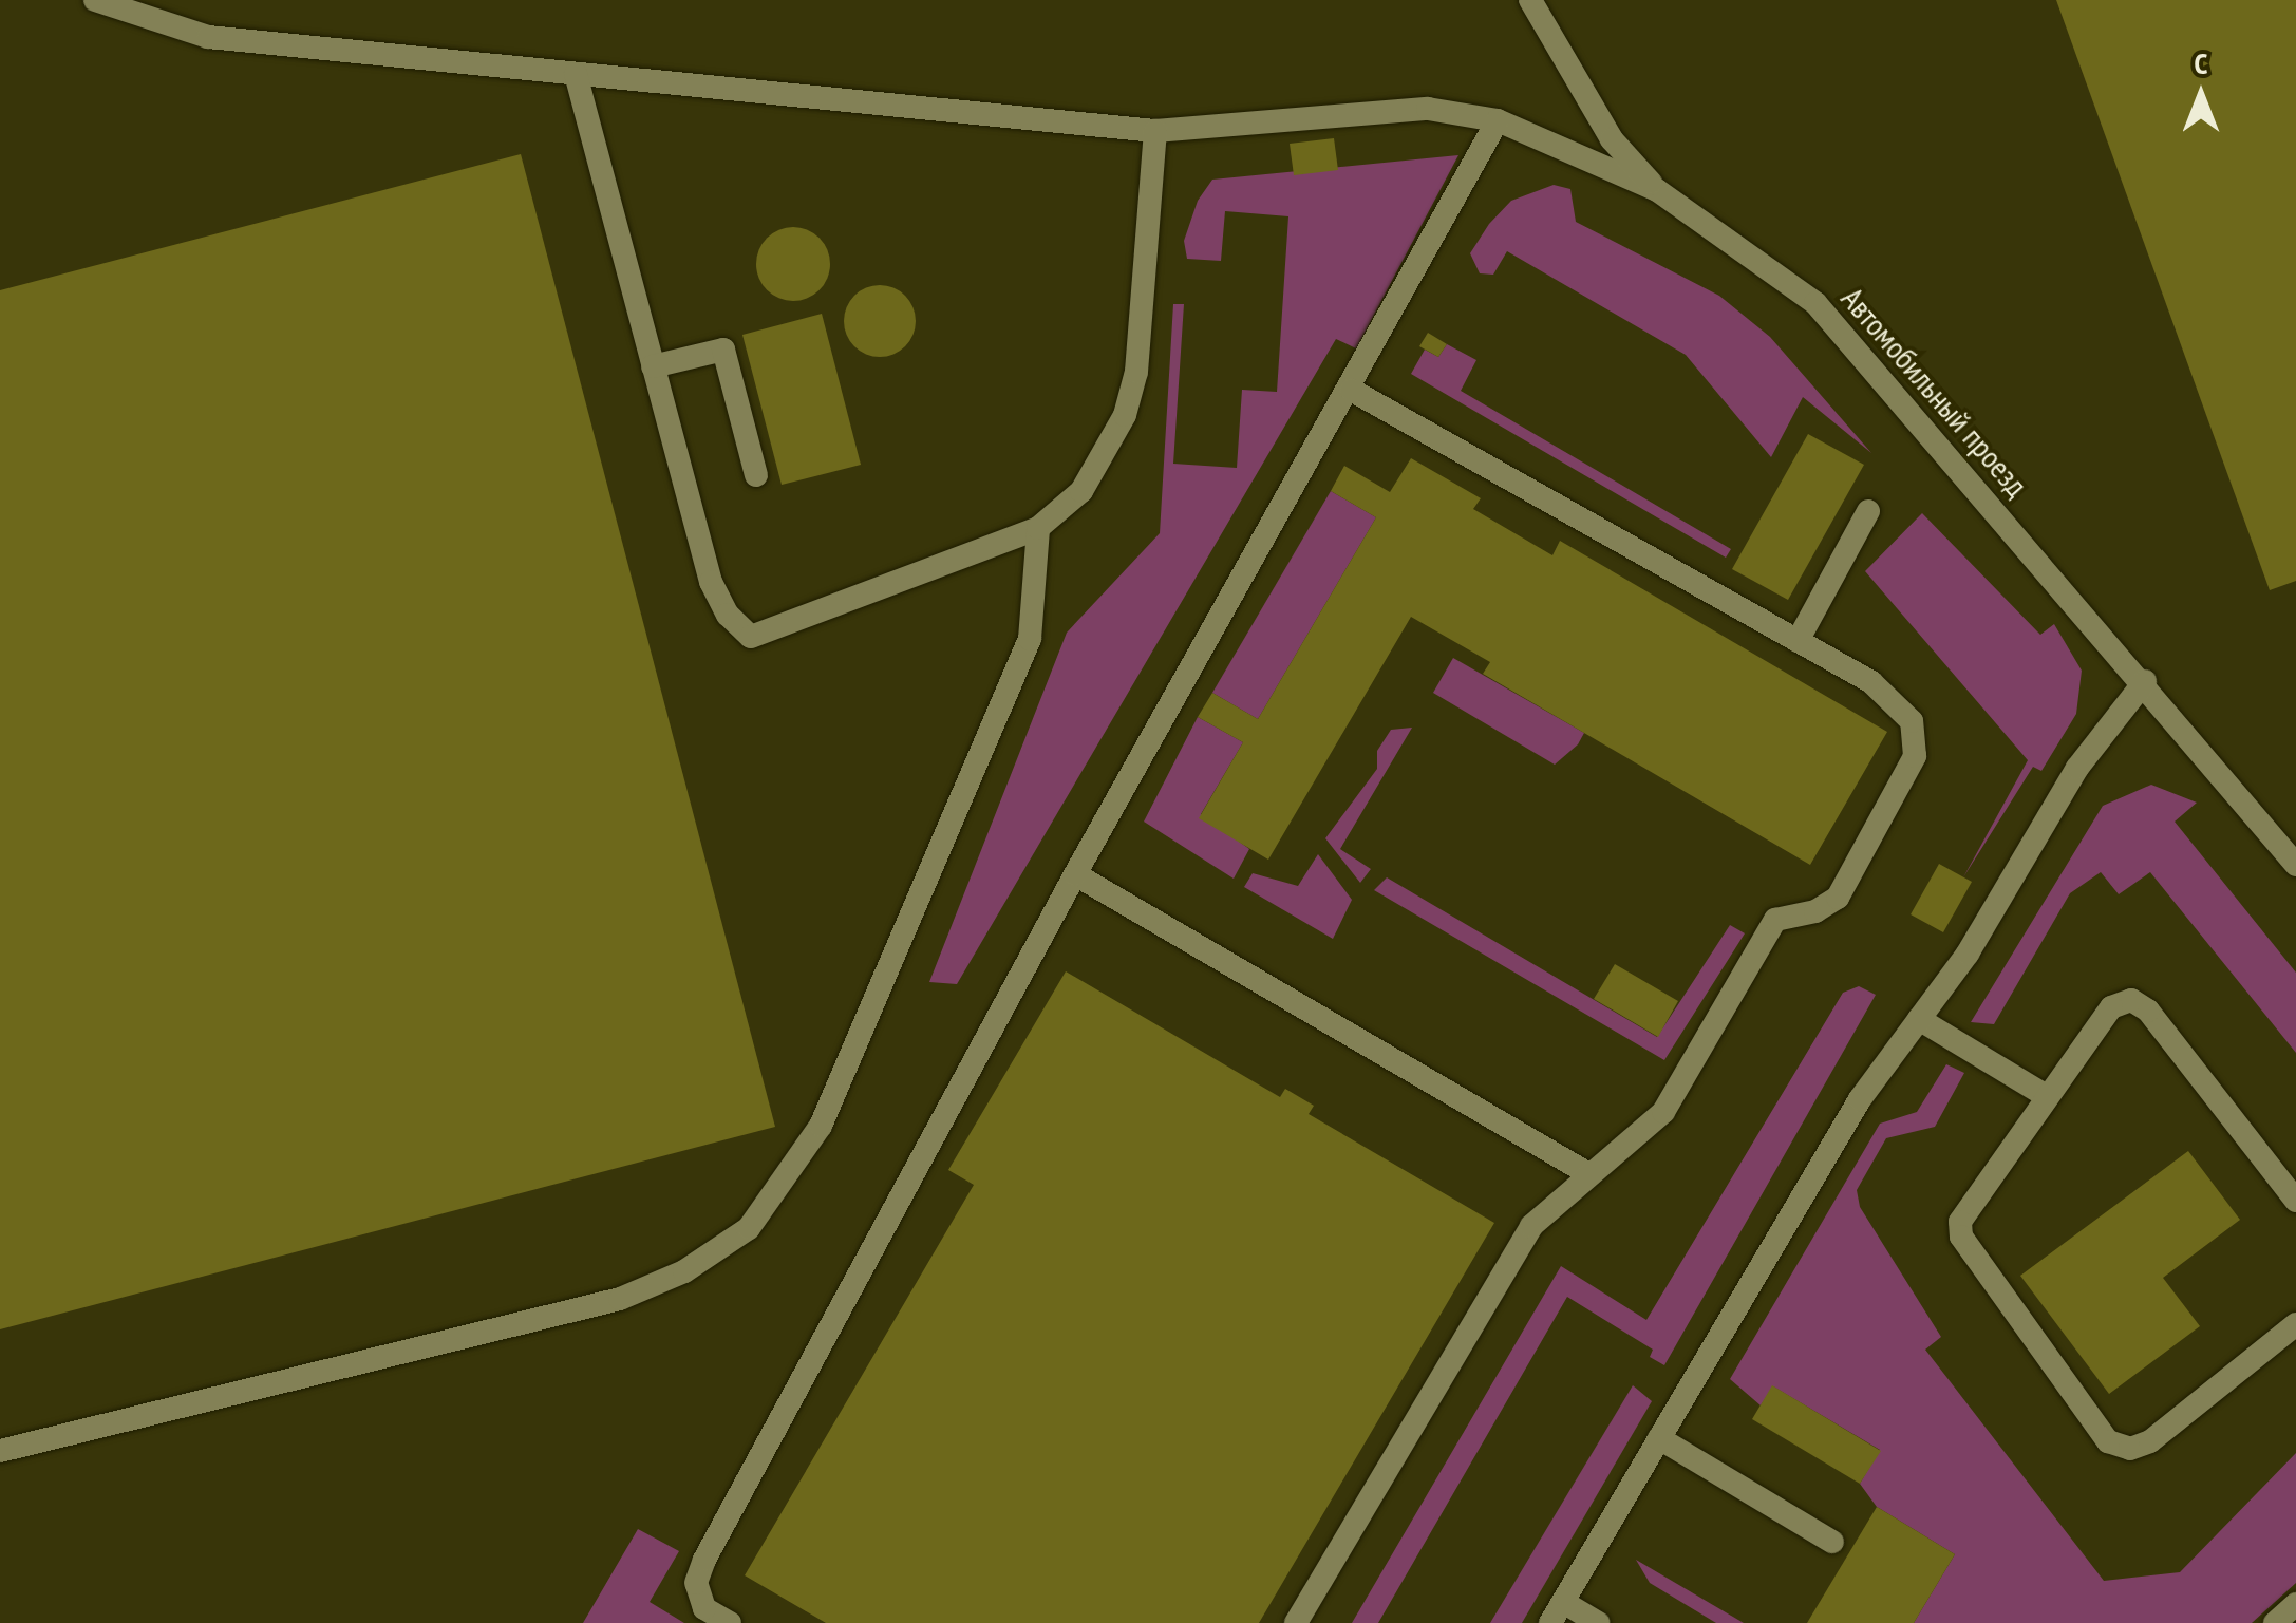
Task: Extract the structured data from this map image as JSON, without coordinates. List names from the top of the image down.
{
  "streets": {
    "lane": ["Автомобильный проезд"]
  },
  "north": "top"
}
